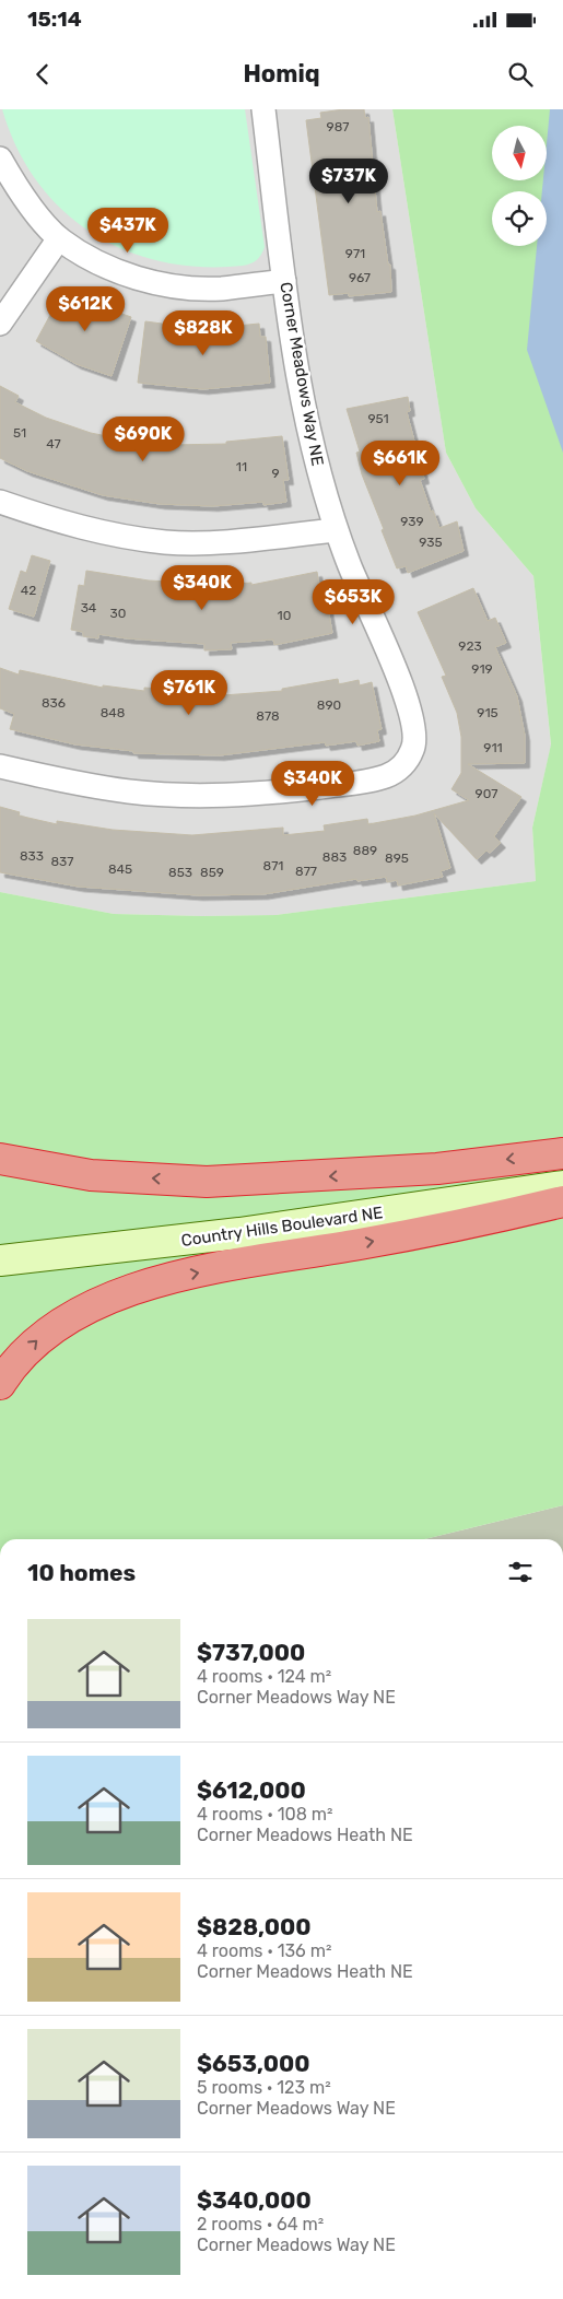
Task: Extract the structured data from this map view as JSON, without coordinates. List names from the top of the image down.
{
  "streets": {
    "main road": ["Country Hills Boulevard NE"],
    "street": ["Corner Meadows Way NE"]
  },
  "house_numbers": [
    "987",
    "971",
    "967",
    "951",
    "51",
    "47",
    "11",
    "9",
    "939",
    "935",
    "42",
    "34",
    "30",
    "10",
    "923",
    "919",
    "836",
    "890",
    "848",
    "915",
    "878",
    "911",
    "907",
    "889",
    "833",
    "883",
    "895",
    "837",
    "871",
    "845",
    "877",
    "853",
    "859"
  ],
  "north": "bottom",
  "page": {
    "status": "15:14",
    "header": "Homiq",
    "price": [
      "$737K",
      "$437K",
      "$612K",
      "$828K",
      "$690K",
      "$661K",
      "$340K",
      "$653K",
      "$761K",
      "$340K"
    ],
    "heading": "10 homes",
    "list": [
      {
        "name": "$737,000",
        "note": "4 rooms · 124 m² · Corner Meadows Way NE"
      },
      {
        "name": "$612,000",
        "note": "4 rooms · 108 m² · Corner Meadows Heath NE"
      },
      {
        "name": "$828,000",
        "note": "4 rooms · 136 m² · Corner Meadows Heath NE"
      },
      {
        "name": "$653,000",
        "note": "5 rooms · 123 m² · Corner Meadows Way NE"
      },
      {
        "name": "$340,000",
        "note": "2 rooms · 64 m² · Corner Meadows Way NE"
      }
    ]
  }
}
